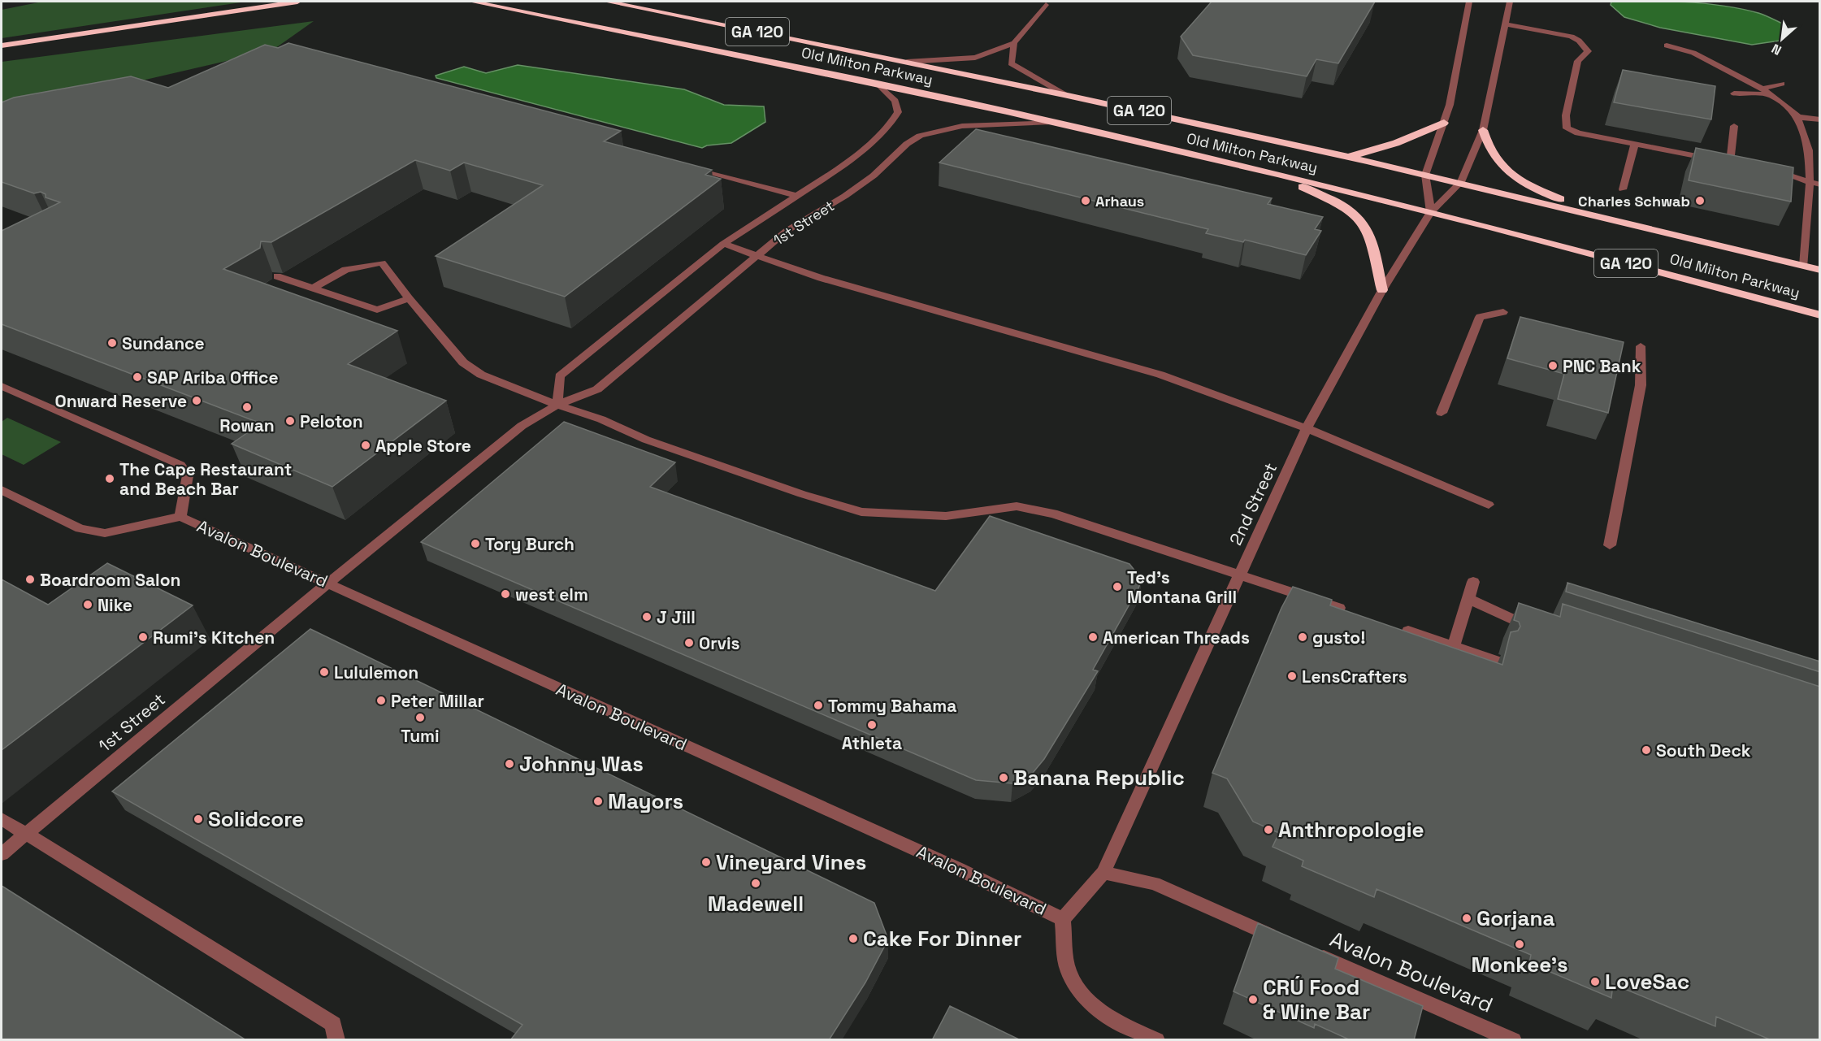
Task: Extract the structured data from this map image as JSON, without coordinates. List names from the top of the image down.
{
  "streets": {
    "highway": ["GA 120", "Old Milton Parkway"],
    "street": ["1st Street", "2nd Street", "Avalon Boulevard"]
  },
  "crossings": [
    ["Old Milton Parkway", "1st Street"],
    ["Old Milton Parkway", "2nd Street"],
    ["1st Street", "Avalon Boulevard"],
    ["2nd Street", "Avalon Boulevard"]
  ],
  "places": [
    "Arhaus",
    "Charles Schwab",
    "Sundance",
    "PNC Bank",
    "SAP Ariba Office",
    "Onward Reserve",
    "Rowan",
    "Peloton",
    "Apple Store",
    "The Cape Restaurant and Beach Bar",
    "Tory Burch",
    "Boardroom Salon",
    "Ted's Montana Grill",
    "west elm",
    "Nike",
    "J Jill",
    "Rumi's Kitchen",
    "American Threads",
    "gusto!",
    "Orvis",
    "Lululemon",
    "LensCrafters",
    "Peter Millar",
    "Tommy Bahama",
    "Tumi",
    "Athleta",
    "South Deck",
    "Johnny Was",
    "Banana Republic",
    "Mayors",
    "Solidcore",
    "Anthropologie",
    "Vineyard Vines",
    "Madewell",
    "Gorjana",
    "Cake For Dinner",
    "Monkee's",
    "LoveSac",
    "CRÚ Food & Wine Bar"
  ],
  "north": "bottom left"
}
